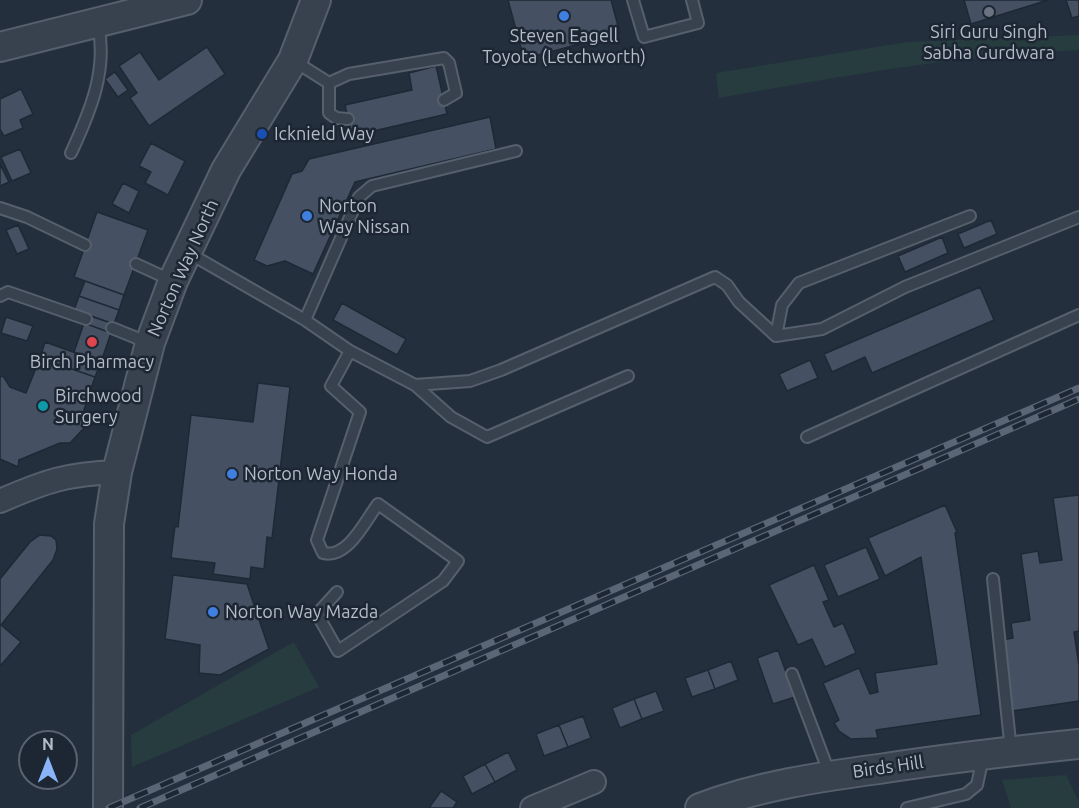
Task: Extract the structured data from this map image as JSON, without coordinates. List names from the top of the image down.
{
  "streets": {
    "street": ["Norton Way North", "Birds Hill"]
  },
  "places": [
    "Siri Guru Singh Sabha Gurdwara",
    "Steven Eagell Toyota (Letchworth)",
    "Icknield Way",
    "Norton Way Nissan",
    "Birch Pharmacy",
    "Birchwood Surgery",
    "Norton Way Honda",
    "Norton Way Mazda"
  ],
  "north": "top"
}
